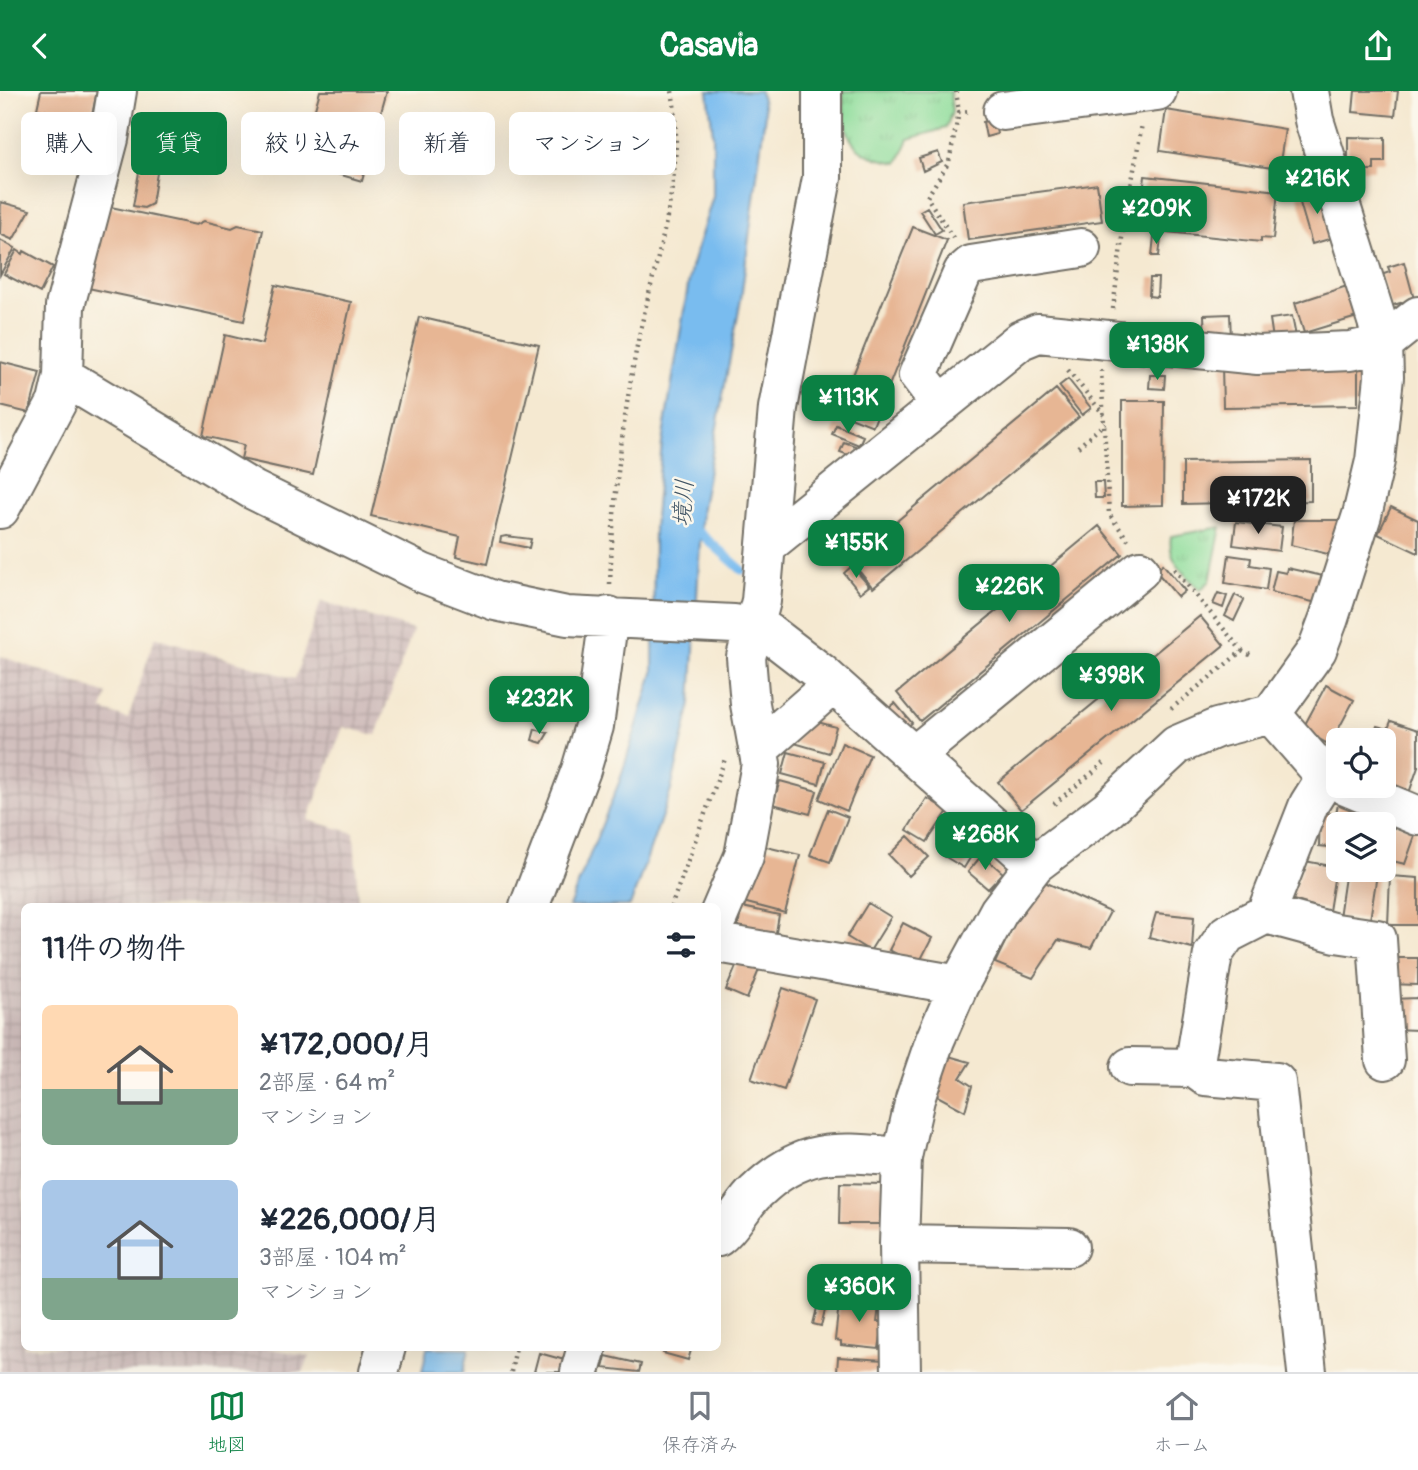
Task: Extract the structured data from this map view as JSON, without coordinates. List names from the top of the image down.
{
  "water": ["境川"],
  "page": {
    "header": "Casavia",
    "chip": [
      "購入",
      "賃貸",
      "絞り込み",
      "新着",
      "マンション"
    ],
    "price": [
      "¥216K",
      "¥209K",
      "¥138K",
      "¥113K",
      "¥172K",
      "¥155K",
      "¥226K",
      "¥398K",
      "¥232K",
      "¥268K",
      "¥360K"
    ],
    "heading": "11件の物件",
    "list": [
      {
        "name": "¥172,000/月",
        "note": "2部屋 · 64 m² · マンション"
      },
      {
        "name": "¥226,000/月",
        "note": "3部屋 · 104 m² · マンション"
      }
    ],
    "tabs": ["地図", "保存済み", "ホーム"]
  }
}
